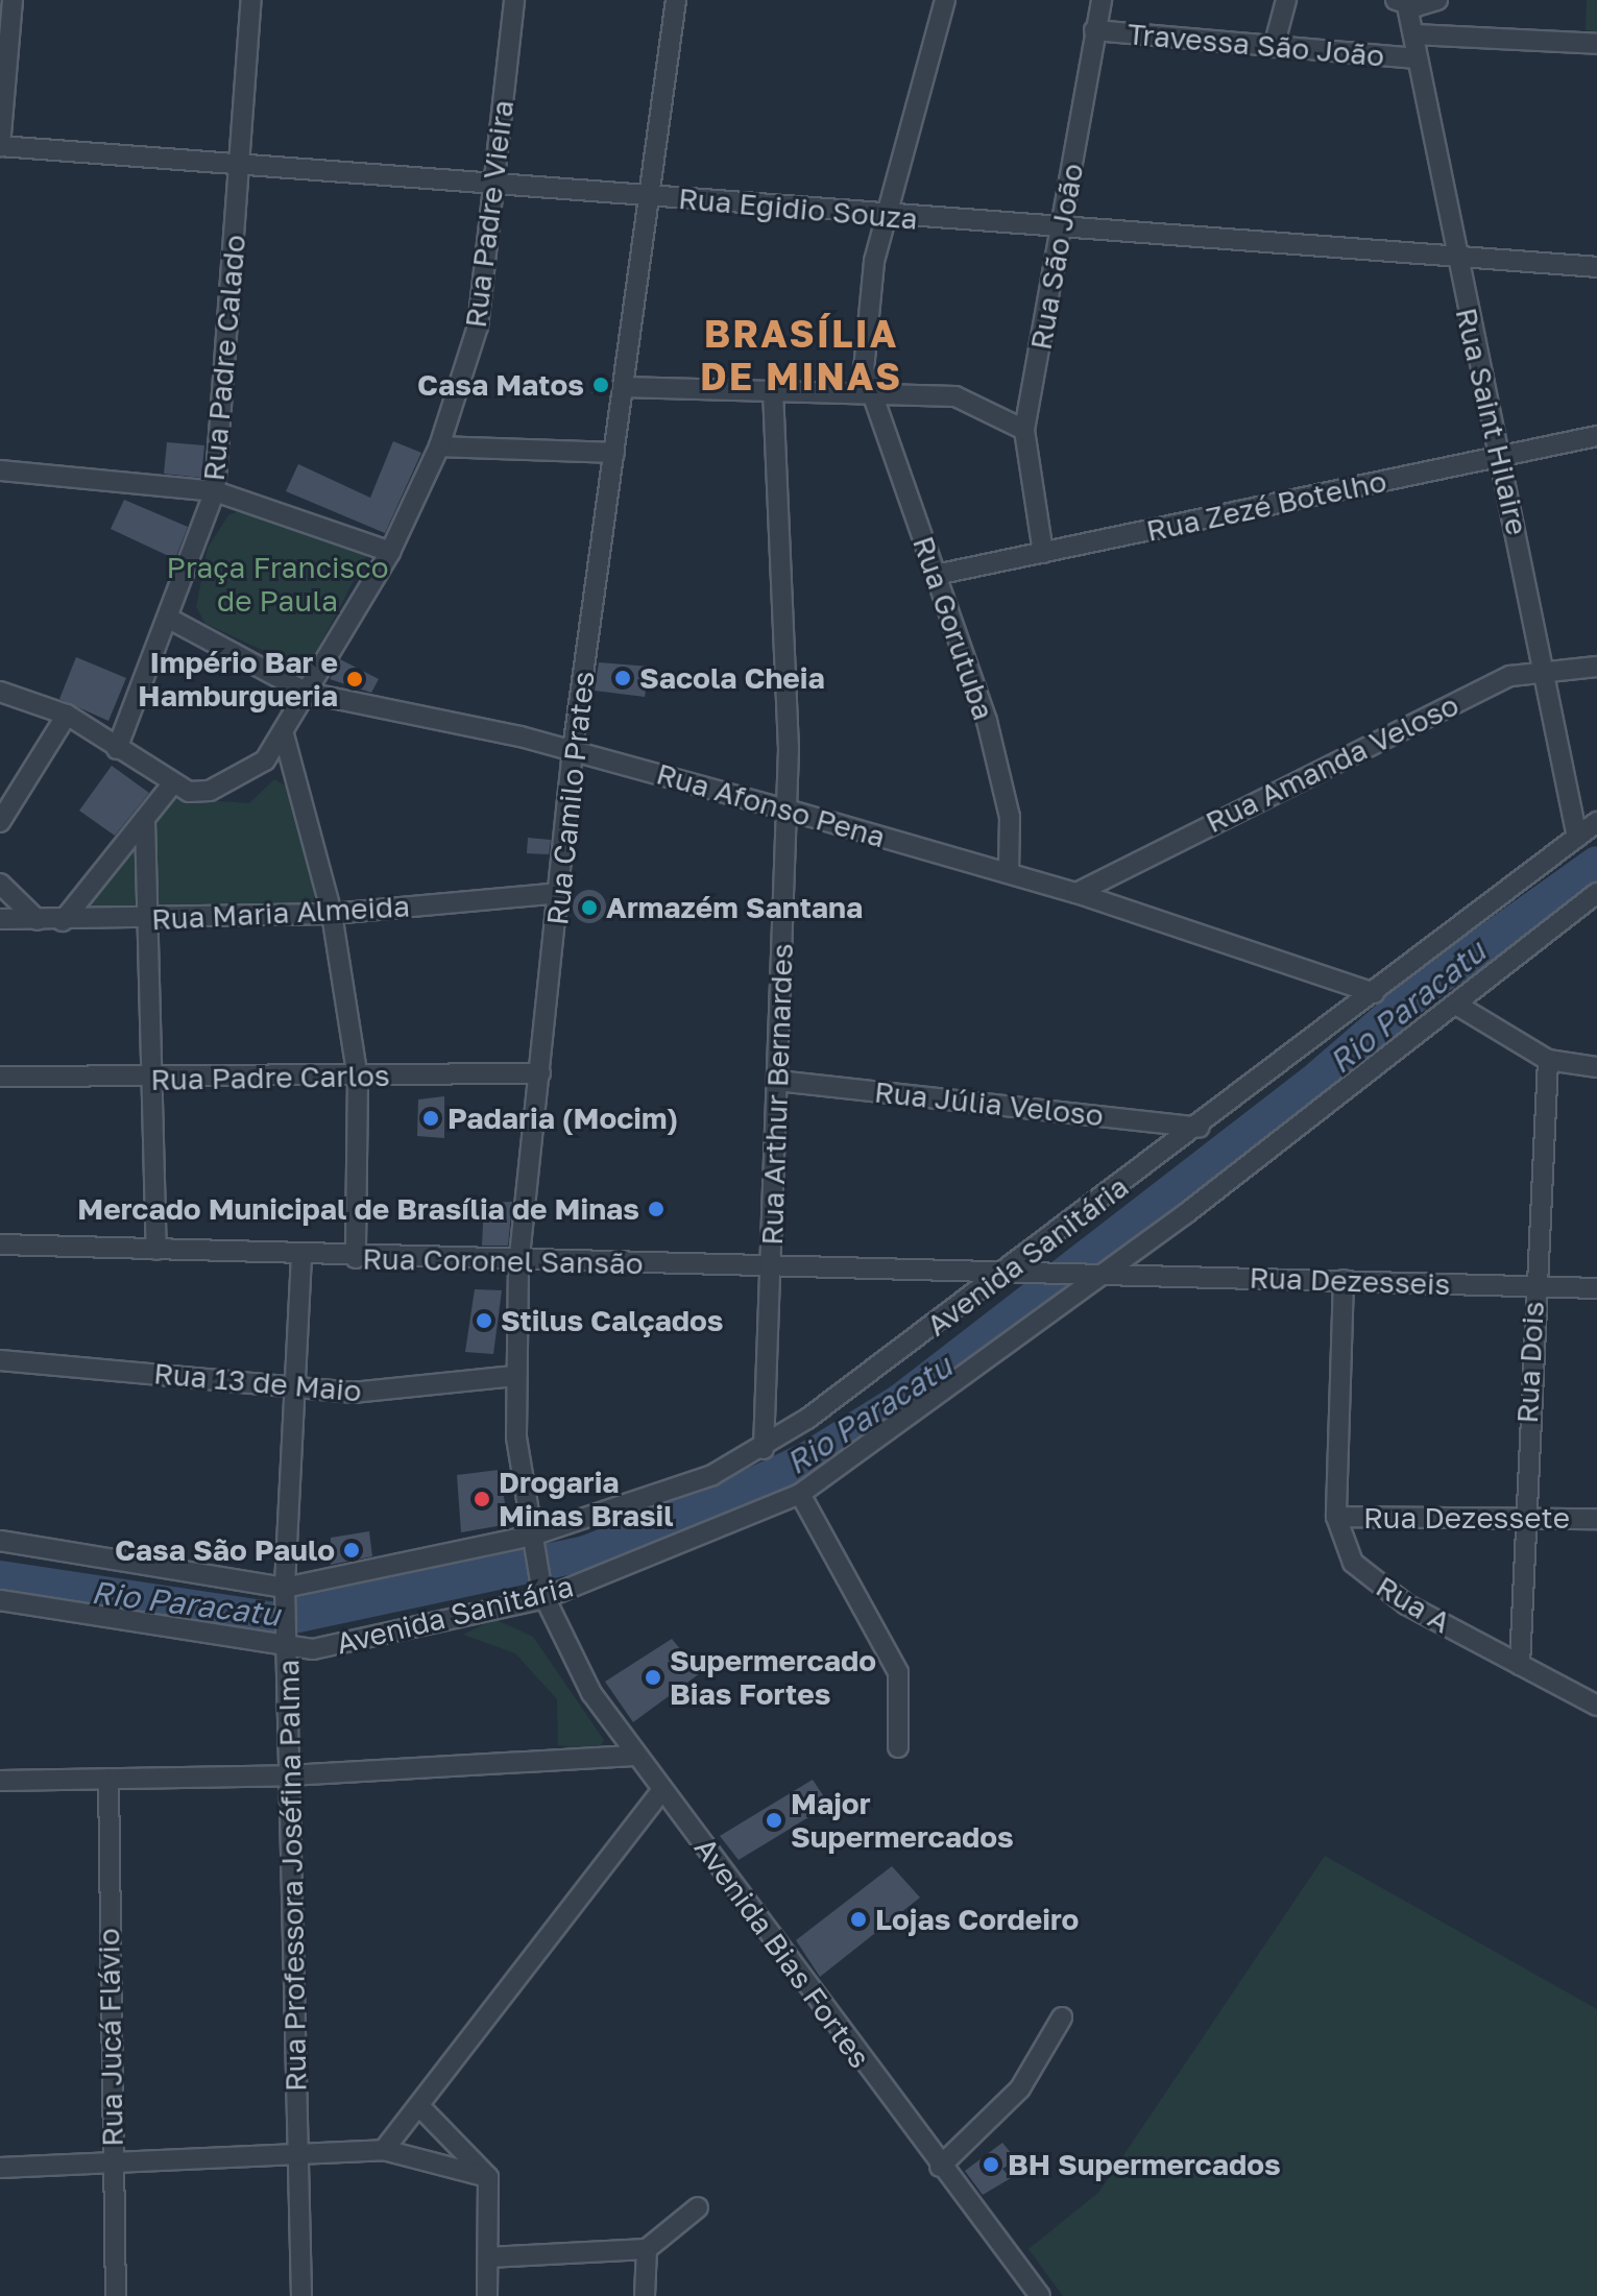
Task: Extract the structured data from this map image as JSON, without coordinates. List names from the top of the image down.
{
  "streets": {
    "street": [
      "Travessa São João",
      "Rua Egidio Souza",
      "Rua Padre Vieira",
      "Rua São João",
      "Rua Padre Calado",
      "Rua Saint Hilaire",
      "Rua Zezé Botelho",
      "Rua Gorutuba",
      "Rua Amanda Veloso",
      "Rua Camilo Prates",
      "Rua Afonso Pena",
      "Rua Maria Almeida",
      "Rua Padre Carlos",
      "Rua Arthur Bernardes",
      "Rua Júlia Veloso",
      "Avenida Sanitária",
      "Rua Coronel Sansão",
      "Rua Dezesseis",
      "Rua Dois",
      "Rua 13 de Maio",
      "Rua Dezessete",
      "Rua A",
      "Rua Professora Joséfina Palma",
      "Avenida Bias Fortes",
      "Rua Jucá Flávio"
    ]
  },
  "crossings": [
    ["Travessa São João", "Rua São João"],
    ["Travessa São João", "Rua Saint Hilaire"],
    ["Rua Egidio Souza", "Rua Padre Vieira"],
    ["Rua Egidio Souza", "Rua São João"],
    ["Rua Egidio Souza", "Rua Padre Calado"],
    ["Rua Egidio Souza", "Rua Saint Hilaire"],
    ["Rua Egidio Souza", "Rua Gorutuba"],
    ["Rua Egidio Souza", "Rua Camilo Prates"],
    ["Rua Padre Vieira", "Rua Afonso Pena"],
    ["Rua São João", "Rua Zezé Botelho"],
    ["Rua Padre Calado", "Rua Afonso Pena"],
    ["Rua Saint Hilaire", "Rua Zezé Botelho"],
    ["Rua Saint Hilaire", "Rua Amanda Veloso"],
    ["Rua Saint Hilaire", "Avenida Sanitária"],
    ["Rua Zezé Botelho", "Rua Gorutuba"],
    ["Rua Gorutuba", "Rua Afonso Pena"],
    ["Rua Amanda Veloso", "Rua Afonso Pena"],
    ["Rua Camilo Prates", "Rua Afonso Pena"],
    ["Rua Camilo Prates", "Rua Maria Almeida"],
    ["Rua Camilo Prates", "Rua Padre Carlos"],
    ["Rua Camilo Prates", "Avenida Sanitária"],
    ["Rua Camilo Prates", "Rua Coronel Sansão"],
    ["Rua Camilo Prates", "Rua 13 de Maio"],
    ["Rua Camilo Prates", "Avenida Bias Fortes"],
    ["Rua Afonso Pena", "Rua Arthur Bernardes"],
    ["Rua Afonso Pena", "Avenida Sanitária"],
    ["Rua Arthur Bernardes", "Rua Júlia Veloso"],
    ["Rua Arthur Bernardes", "Avenida Sanitária"],
    ["Rua Arthur Bernardes", "Rua Coronel Sansão"],
    ["Rua Júlia Veloso", "Avenida Sanitária"],
    ["Avenida Sanitária", "Rua Coronel Sansão"],
    ["Avenida Sanitária", "Rua Dezesseis"],
    ["Avenida Sanitária", "Rua Professora Joséfina Palma"],
    ["Avenida Sanitária", "Avenida Bias Fortes"],
    ["Rua Coronel Sansão", "Rua Dezesseis"],
    ["Rua Coronel Sansão", "Rua Professora Joséfina Palma"],
    ["Rua Dezesseis", "Rua Dois"],
    ["Rua Dezesseis", "Rua A"],
    ["Rua Dois", "Rua Dezessete"],
    ["Rua Dois", "Rua A"],
    ["Rua 13 de Maio", "Rua Professora Joséfina Palma"],
    ["Rua Dezessete", "Rua A"]
  ],
  "districts": ["BRASÍLIA DE MINAS"],
  "water": ["Rio Paracatu"],
  "parks": ["Praça Francisco de Paula"],
  "places": [
    "Casa Matos",
    "Sacola Cheia",
    "Império Bar e Hamburgueria",
    "Armazém Santana",
    "Padaria (Mocim)",
    "Mercado Municipal de Brasília de Minas",
    "Stilus Calçados",
    "Drogaria Minas Brasil",
    "Casa São Paulo",
    "Supermercado Bias Fortes",
    "Major Supermercados",
    "Lojas Cordeiro",
    "BH Supermercados"
  ]
}
